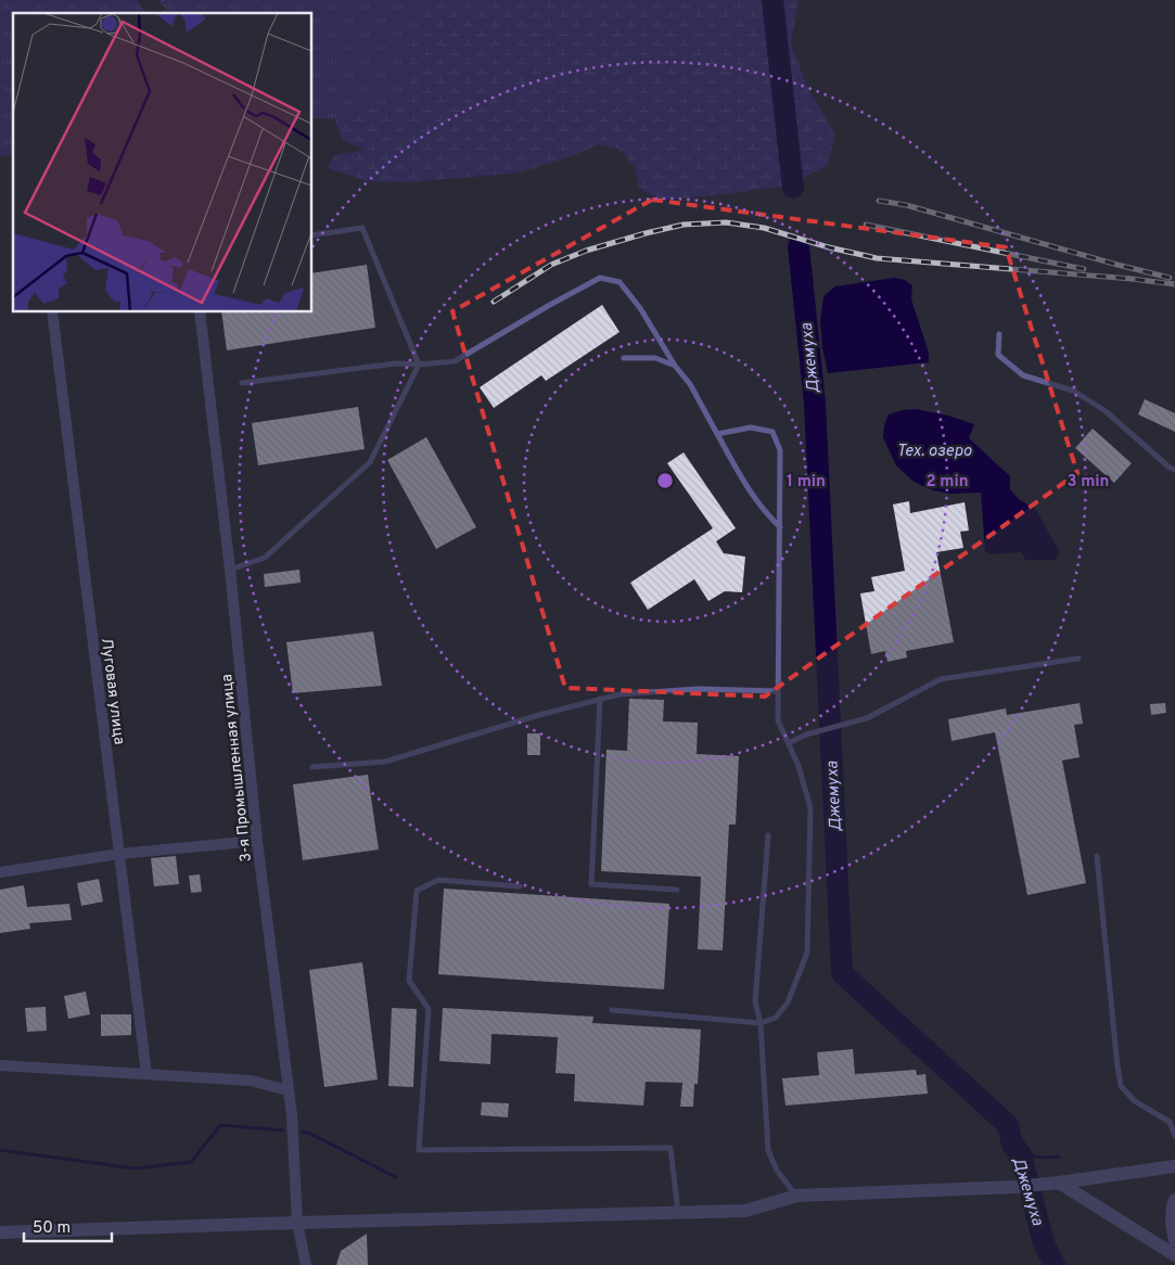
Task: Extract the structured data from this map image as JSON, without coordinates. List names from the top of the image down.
{
  "streets": {
    "street": ["Луговая улица", "3-я Промышленная улица"]
  },
  "water": ["Джемуха", "Тех. озеро"],
  "scale_bar": "50 m",
  "rings": ["1 min", "2 min", "3 min"]
}
